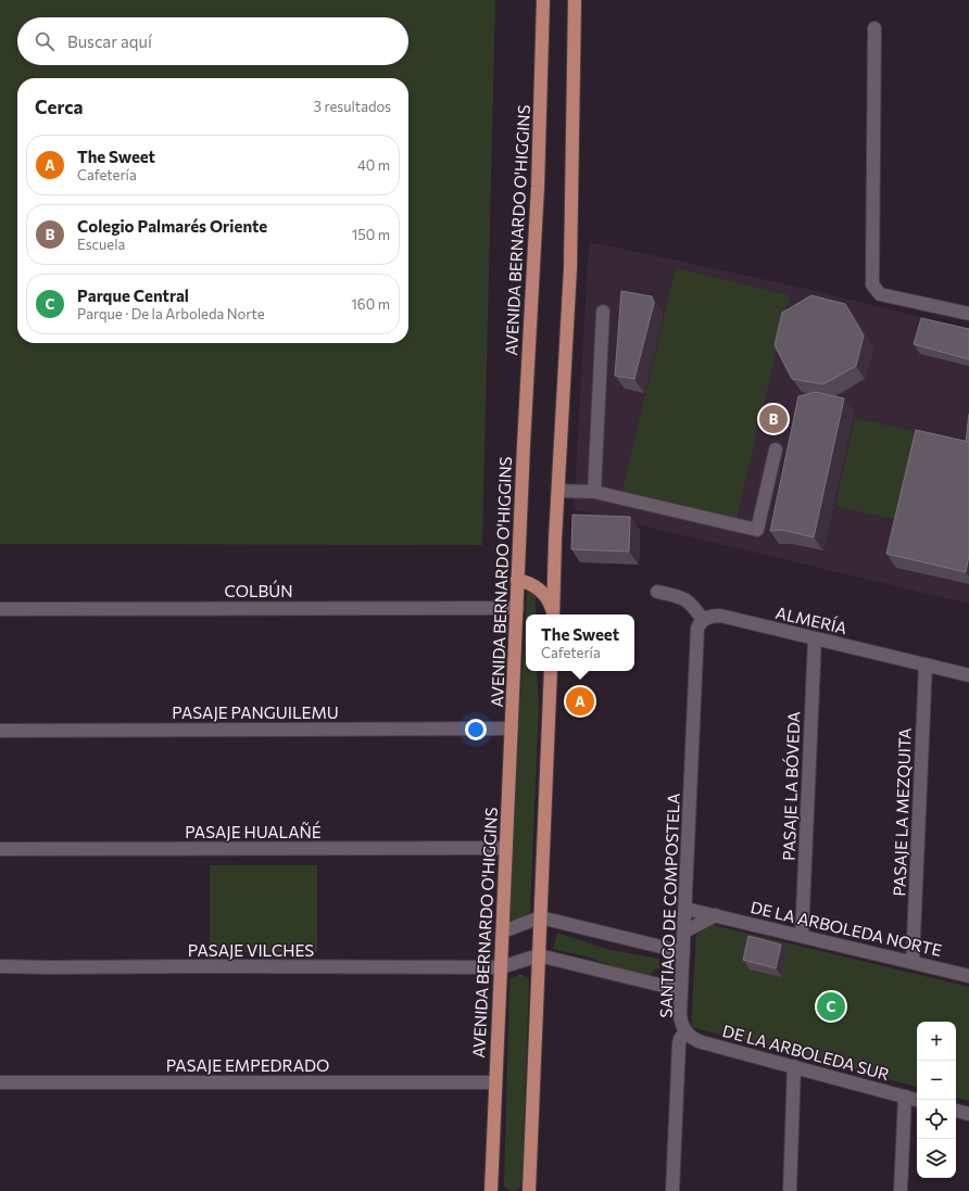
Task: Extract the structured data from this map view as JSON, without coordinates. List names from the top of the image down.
{
  "streets": {
    "main road": ["AVENIDA BERNARDO O'HIGGINS"],
    "street": [
      "COLBÚN",
      "ALMERÍA",
      "PASAJE PANGUILEMU",
      "PASAJE LA BÓVEDA",
      "PASAJE LA MEZQUITA",
      "PASAJE HUALAÑÉ",
      "SANTIAGO DE COMPOSTELA",
      "DE LA ARBOLEDA NORTE",
      "PASAJE VILCHES",
      "DE LA ARBOLEDA SUR",
      "PASAJE EMPEDRADO"
    ]
  },
  "crossings": [
    ["AVENIDA BERNARDO O'HIGGINS", "COLBÚN"],
    ["AVENIDA BERNARDO O'HIGGINS", "PASAJE PANGUILEMU"],
    ["AVENIDA BERNARDO O'HIGGINS", "PASAJE HUALAÑÉ"],
    ["AVENIDA BERNARDO O'HIGGINS", "PASAJE VILCHES"],
    ["AVENIDA BERNARDO O'HIGGINS", "PASAJE EMPEDRADO"],
    ["ALMERÍA", "PASAJE LA BÓVEDA"],
    ["ALMERÍA", "PASAJE LA MEZQUITA"],
    ["ALMERÍA", "SANTIAGO DE COMPOSTELA"],
    ["PASAJE LA BÓVEDA", "DE LA ARBOLEDA NORTE"],
    ["PASAJE LA MEZQUITA", "DE LA ARBOLEDA NORTE"],
    ["SANTIAGO DE COMPOSTELA", "DE LA ARBOLEDA NORTE"],
    ["SANTIAGO DE COMPOSTELA", "DE LA ARBOLEDA SUR"]
  ],
  "page": {
    "search": "Buscar aquí",
    "heading": ["Cerca", "3 resultados"],
    "list": [
      {
        "mark": "A",
        "name": "The Sweet",
        "note": "Cafetería",
        "value": "40 m"
      },
      {
        "mark": "B",
        "name": "Colegio Palmarés Oriente",
        "note": "Escuela",
        "value": "150 m"
      },
      {
        "mark": "C",
        "name": "Parque Central",
        "note": "Parque · De la Arboleda Norte",
        "value": "160 m"
      }
    ],
    "pins": ["B", "A", "C"],
    "popup": ["The Sweet", "Cafetería"],
    "map_buttons": ["+", "−"]
  }
}
